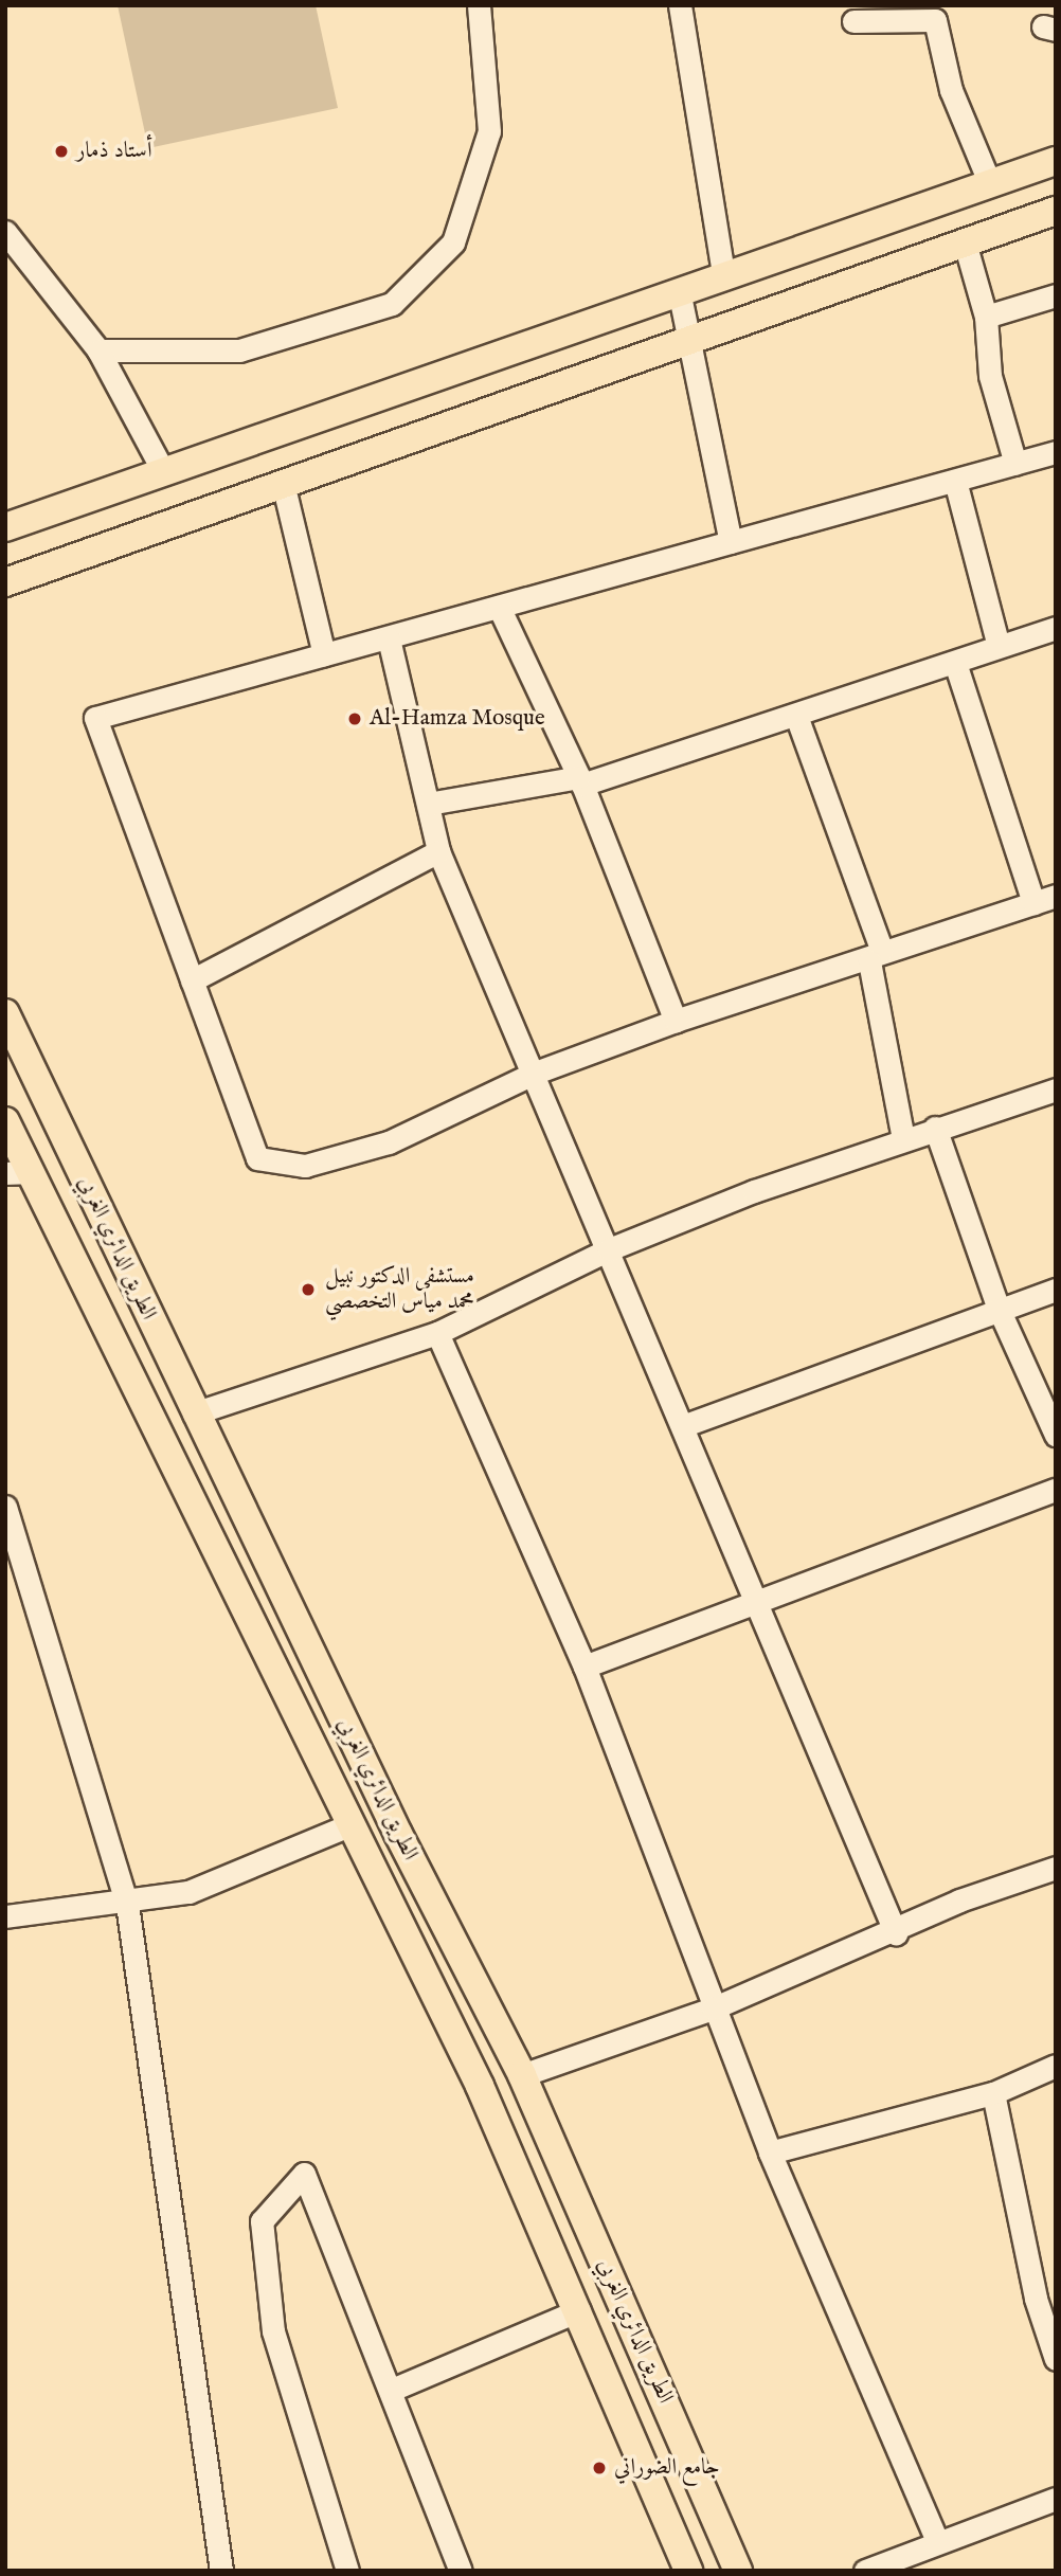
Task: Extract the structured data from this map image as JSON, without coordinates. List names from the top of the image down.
{
  "streets": {
    "main road": ["الطريق الدائري الغربي"]
  },
  "places": [
    "أستاد ذمار",
    "Al-Hamza Mosque",
    "مستشفى الدكتور نبيل محمد مياس التخصصي",
    "جامع الضوراني"
  ]
}
